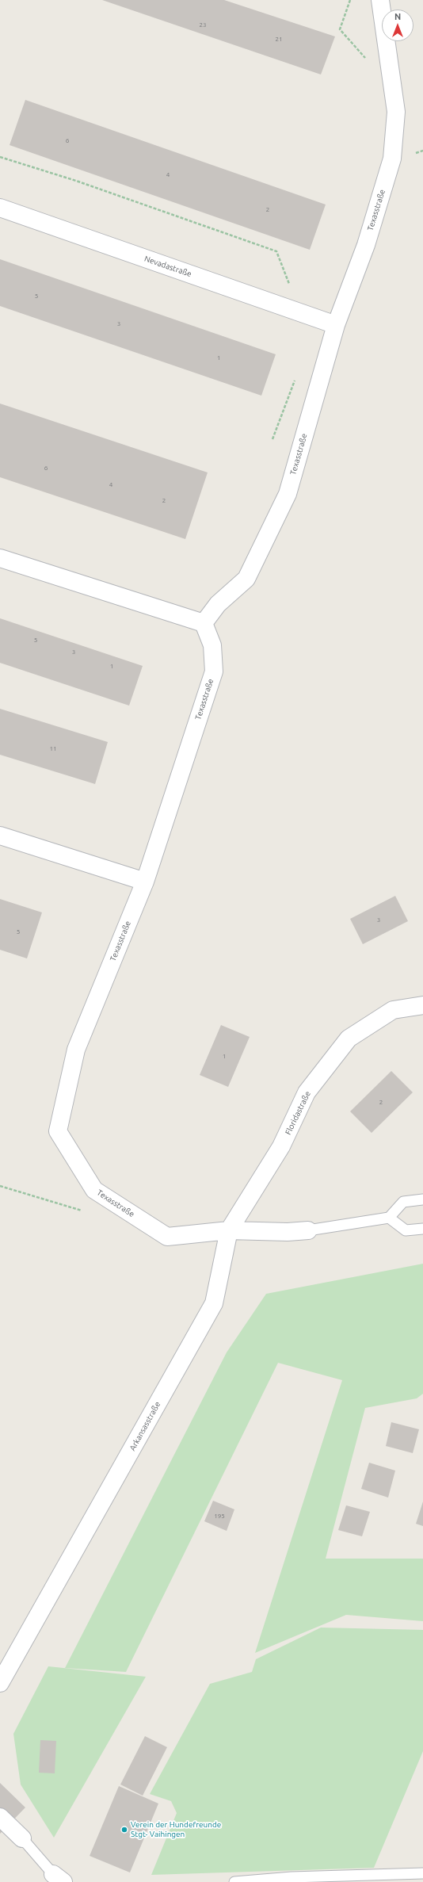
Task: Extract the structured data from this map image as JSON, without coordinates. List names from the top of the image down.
{
  "streets": {
    "street": [
      "Texasstraße",
      "Nevadastraße",
      "Floridastraße",
      "Arkansasstraße"
    ]
  },
  "crossings": [
    ["Texasstraße", "Nevadastraße"],
    ["Texasstraße", "Floridastraße"],
    ["Texasstraße", "Arkansasstraße"],
    ["Floridastraße", "Arkansasstraße"]
  ],
  "places": ["Verein der Hundefreunde Stgt- Vaihingen"],
  "house_numbers": [
    "23",
    "21",
    "6",
    "4",
    "2",
    "5",
    "3",
    "1",
    "6",
    "4",
    "2",
    "5",
    "3",
    "1",
    "11",
    "3",
    "5",
    "1",
    "2",
    "195"
  ],
  "north": "top"
}
